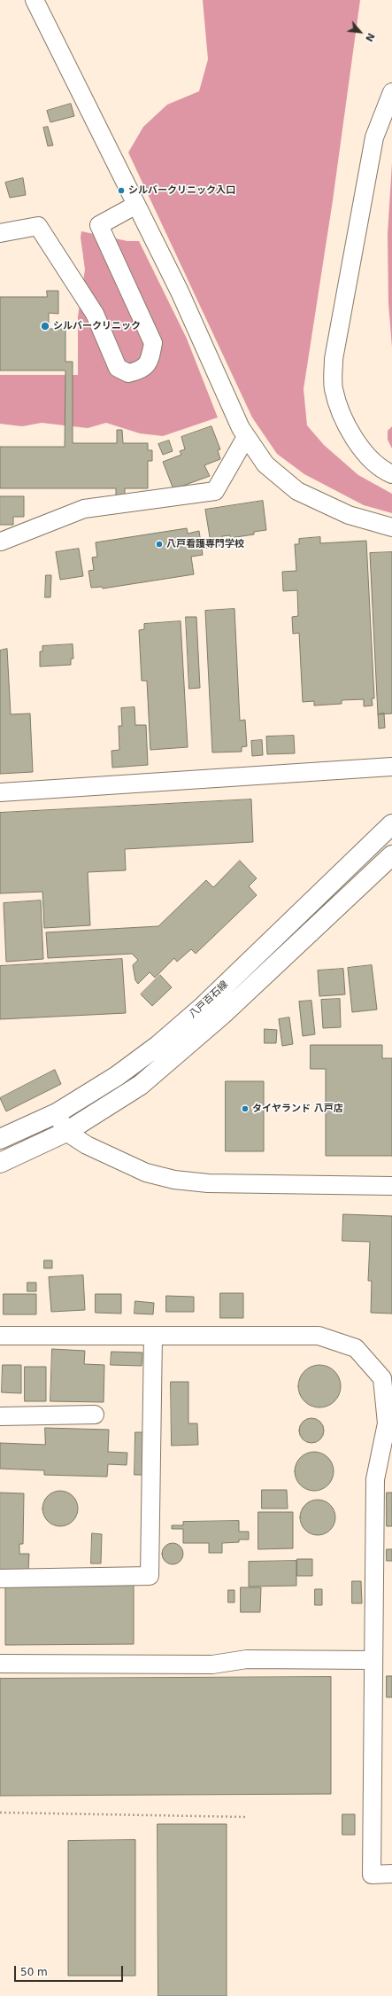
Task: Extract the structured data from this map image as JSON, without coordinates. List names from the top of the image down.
{
  "streets": {
    "main road": ["八戸百石線"]
  },
  "places": [
    "シルバークリニック入口",
    "シルバークリニック",
    "八戸看護専門学校",
    "タイヤランド 八戸店"
  ],
  "scale_bar": "50 m",
  "north": "bottom right"
}
